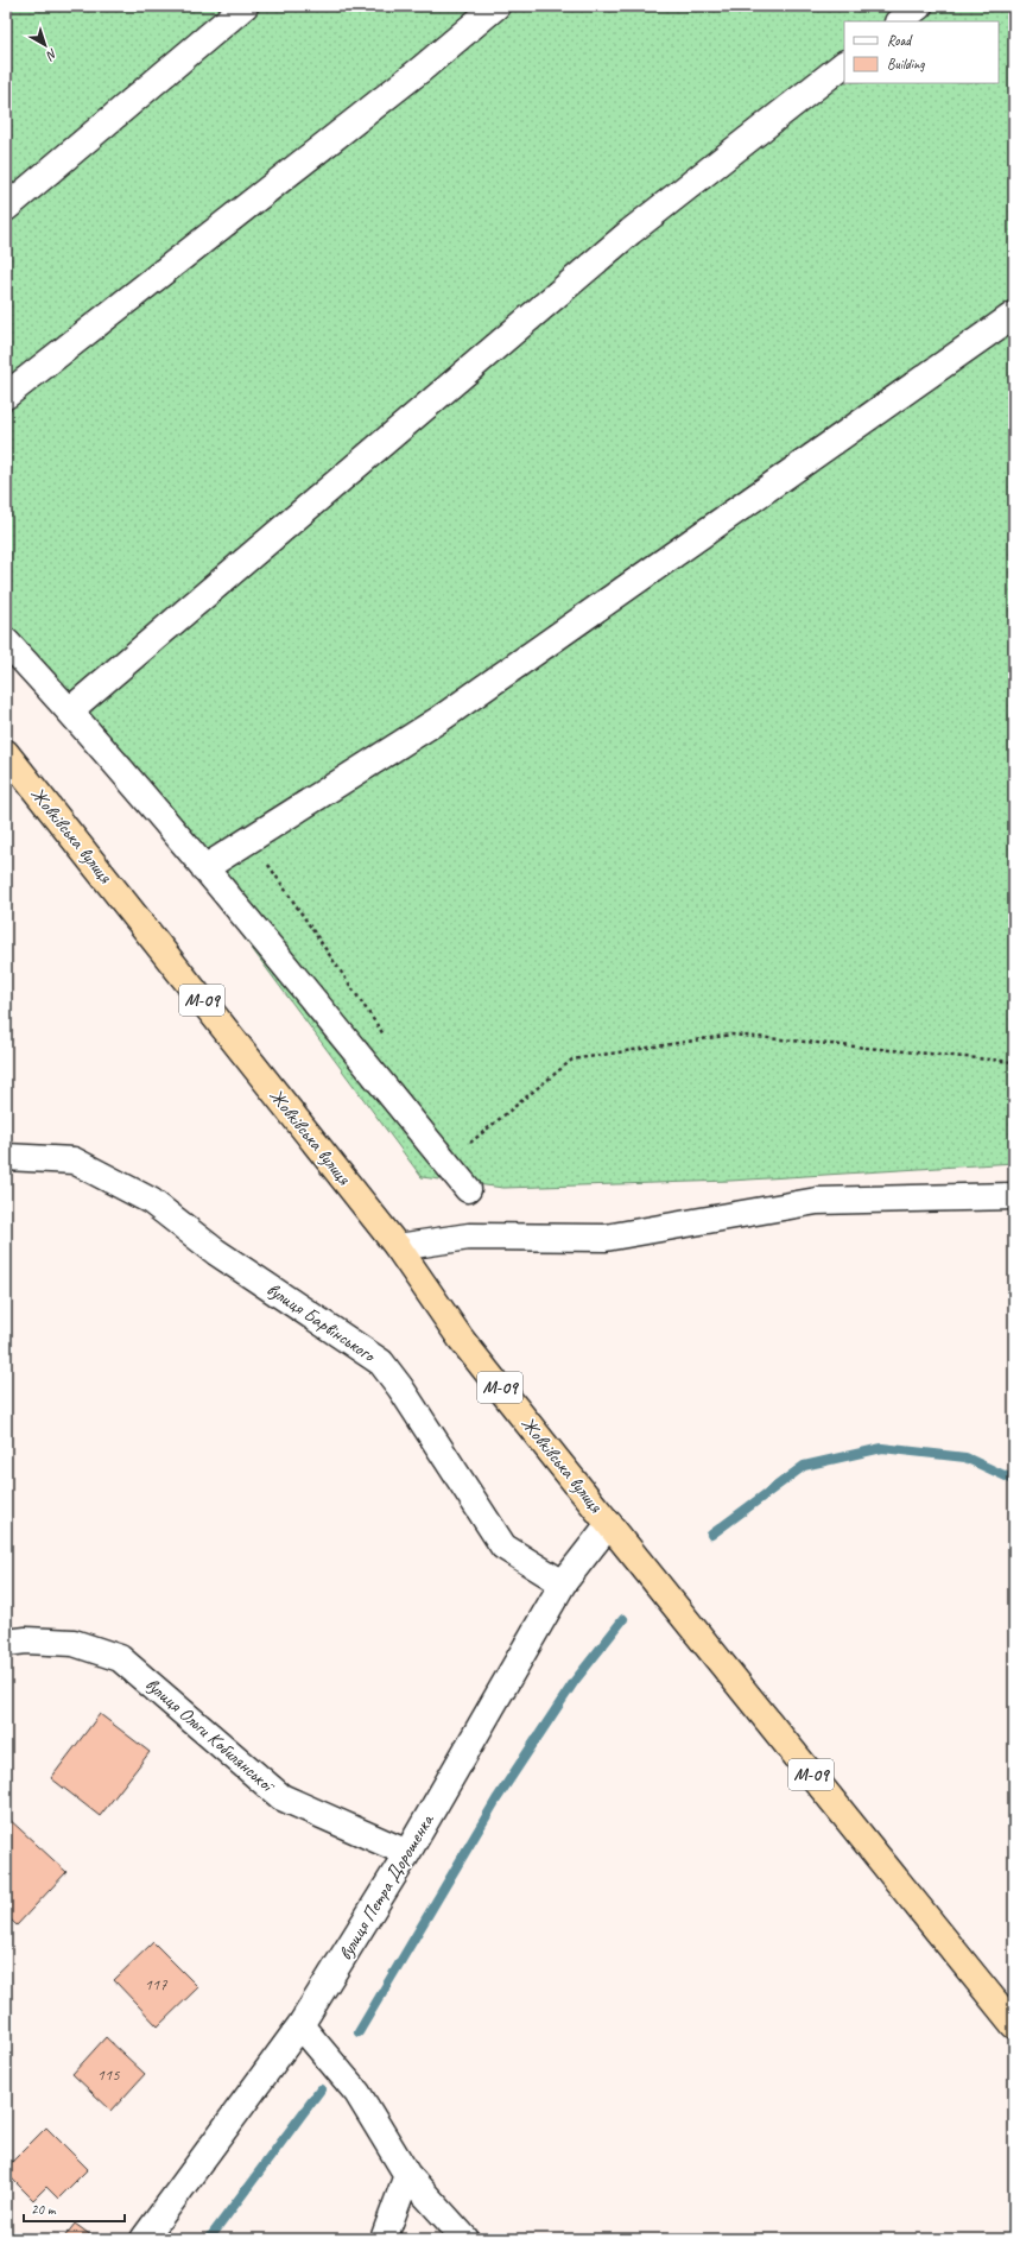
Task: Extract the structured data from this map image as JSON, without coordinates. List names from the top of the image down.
{
  "streets": {
    "highway": ["Жовківська вулиця", "М-09"],
    "street": ["вулиця Барвінського", "вулиця Ольги Кобилянської", "вулиця Петра Дорошенка"]
  },
  "crossings": [
    ["Жовківська вулиця", "М-09"],
    ["Жовківська вулиця", "вулиця Петра Дорошенка"],
    ["М-09", "вулиця Петра Дорошенка"],
    ["вулиця Барвінського", "вулиця Петра Дорошенка"],
    ["вулиця Ольги Кобилянської", "вулиця Петра Дорошенка"]
  ],
  "house_numbers": ["117", "115"],
  "legend": ["Road", "Building"],
  "scale_bar": "20 m",
  "north": "bottom right"
}
